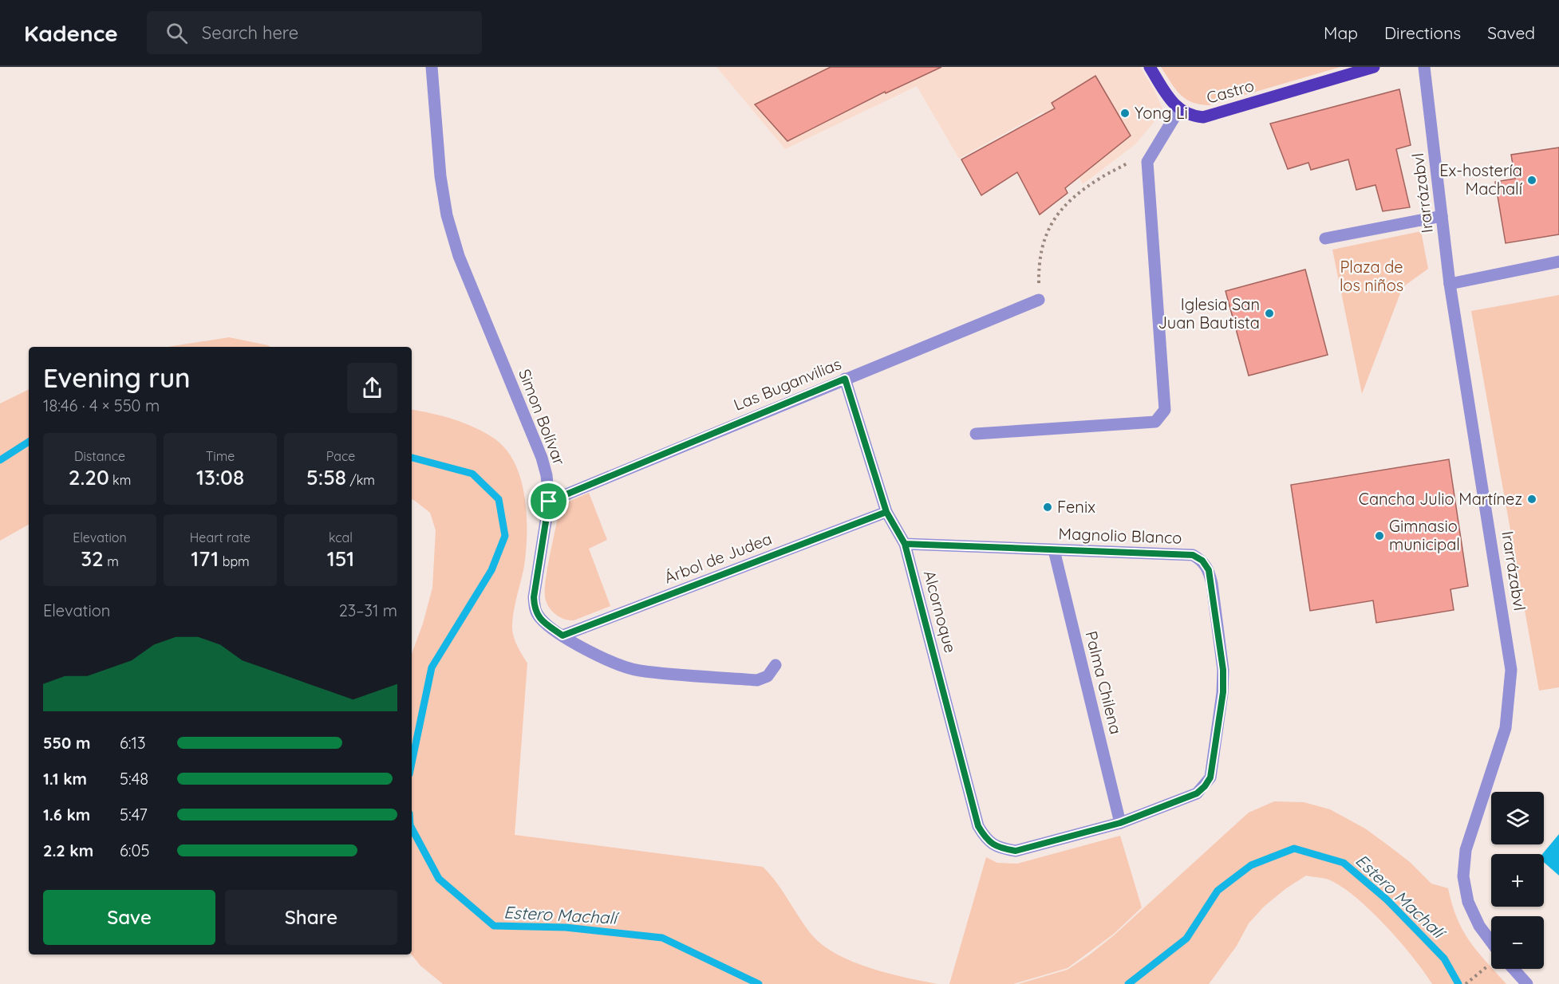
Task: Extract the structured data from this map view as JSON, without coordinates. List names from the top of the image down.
{
  "streets": {
    "main road": ["Castro"],
    "street": [
      "Irarrázabvl",
      "Las Buganvilias",
      "Simon Bolívar",
      "Magnolio Blanco",
      "Árbol de Judea",
      "Alcornoque",
      "Palma Chilena"
    ]
  },
  "crossings": [
    ["Las Buganvilias", "Simon Bolívar"],
    ["Las Buganvilias", "Alcornoque"],
    ["Simon Bolívar", "Árbol de Judea"],
    ["Magnolio Blanco", "Alcornoque"],
    ["Magnolio Blanco", "Palma Chilena"],
    ["Árbol de Judea", "Alcornoque"]
  ],
  "water": ["Estero Machalí"],
  "parks": ["Plaza de los niños"],
  "places": [
    "Yong Li",
    "Ex-hostería Machalí",
    "Iglesia San Juan Bautista",
    "Cancha Julio Martínez",
    "Fenix",
    "Gimnasio municipal"
  ],
  "page": {
    "header": "Kadence",
    "search": "Search here",
    "nav": ["Map", "Directions", "Saved"],
    "heading": ["Evening run", "18:46 · 4 × 550 m"],
    "stats": [
      ["Distance", "2.20 km"],
      ["Time", "13:08"],
      ["Pace", "5:58 /km"],
      ["Elevation", "32 m"],
      ["Heart rate", "171 bpm"],
      ["kcal", "151"]
    ],
    "chart": ["Elevation", "23–31 m"],
    "list": [
      {
        "name": "550 m",
        "note": "6:13"
      },
      {
        "name": "1.1 km",
        "note": "5:48"
      },
      {
        "name": "1.6 km",
        "note": "5:47"
      },
      {
        "name": "2.2 km",
        "note": "6:05"
      }
    ],
    "map_buttons": ["+", "−"],
    "buttons": ["Save", "Share"]
  }
}
